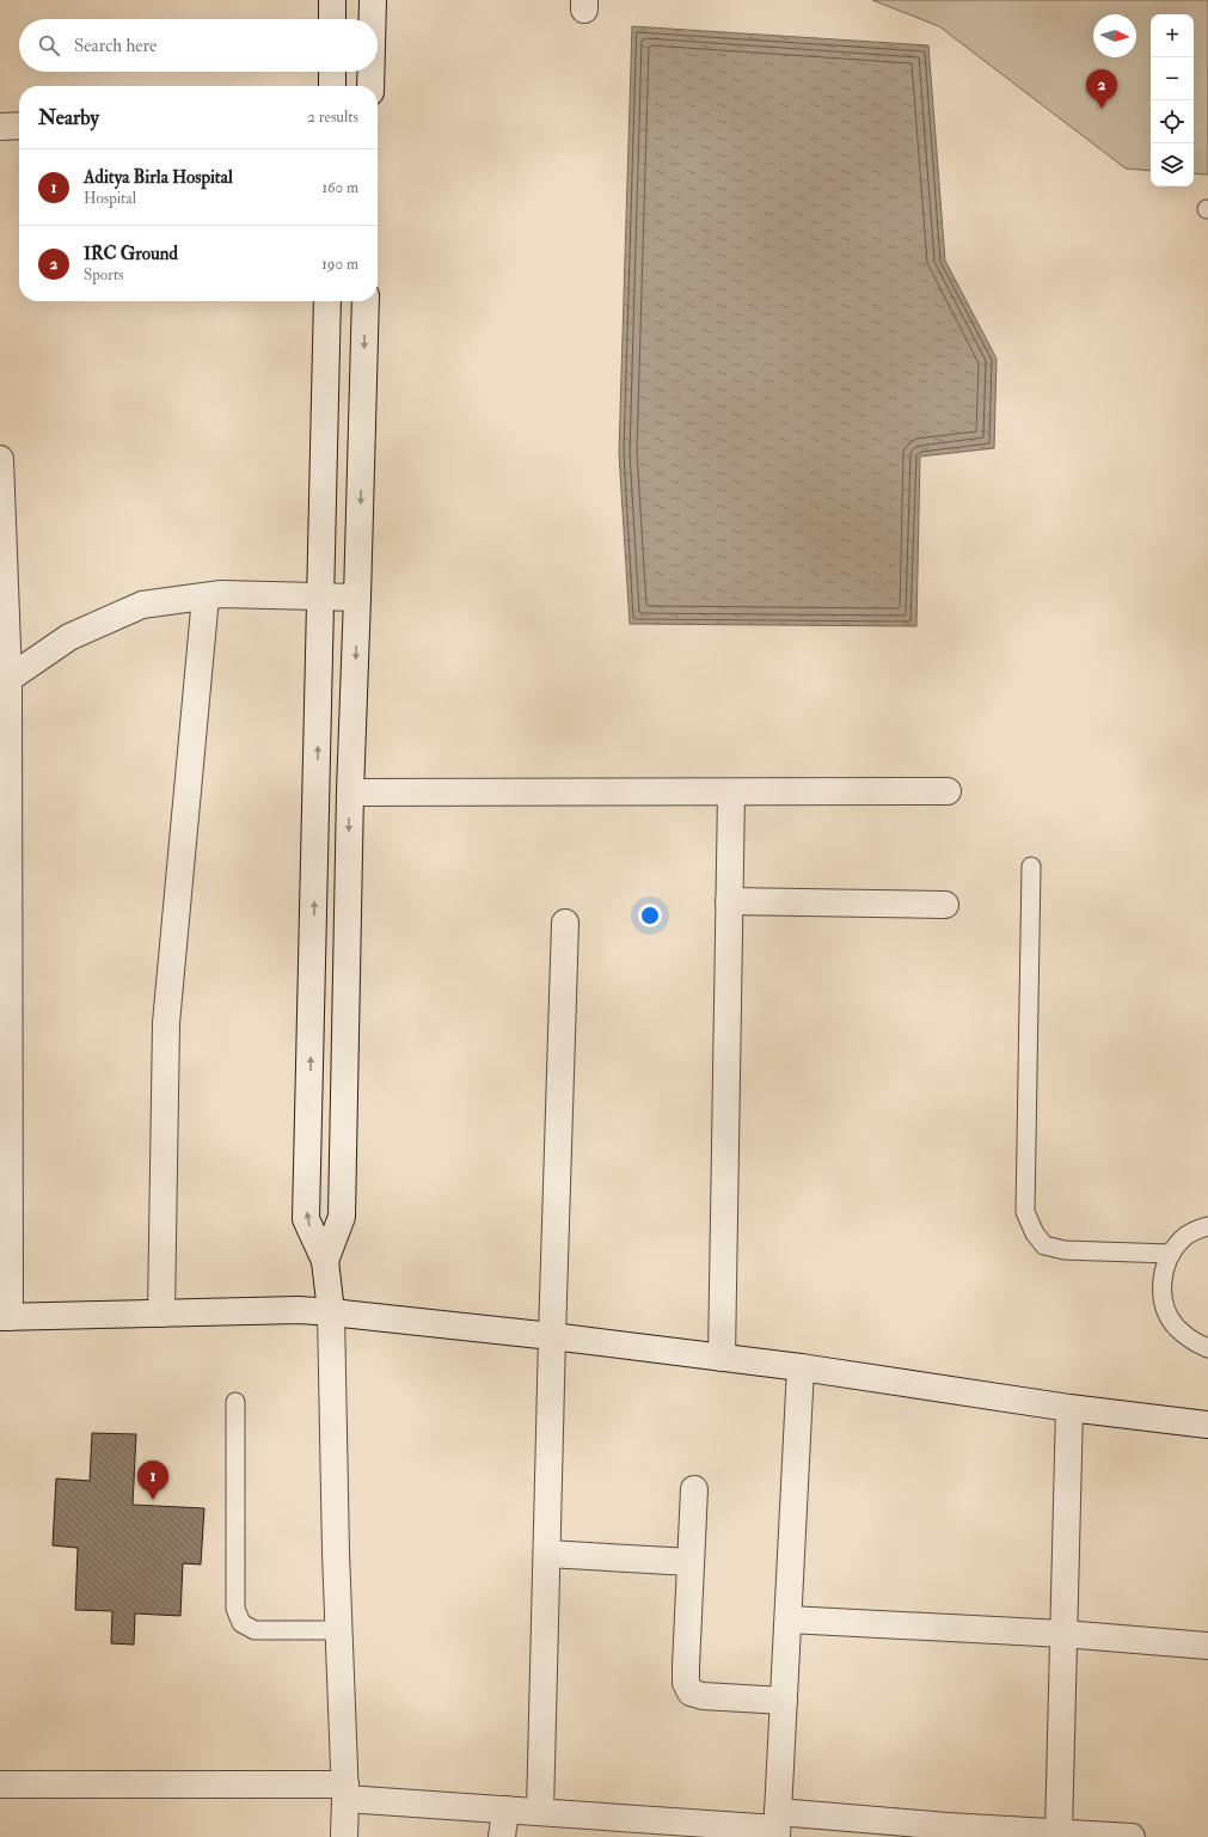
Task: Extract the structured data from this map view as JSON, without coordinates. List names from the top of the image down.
{
  "north": "right",
  "page": {
    "map_buttons": ["+", "−"],
    "search": "Search here",
    "pins": ["2", "1"],
    "heading": ["Nearby", "2 results"],
    "list": [
      {
        "mark": "1",
        "name": "Aditya Birla Hospital",
        "note": "Hospital",
        "value": "160 m"
      },
      {
        "mark": "2",
        "name": "IRC Ground",
        "note": "Sports",
        "value": "190 m"
      }
    ]
  }
}
